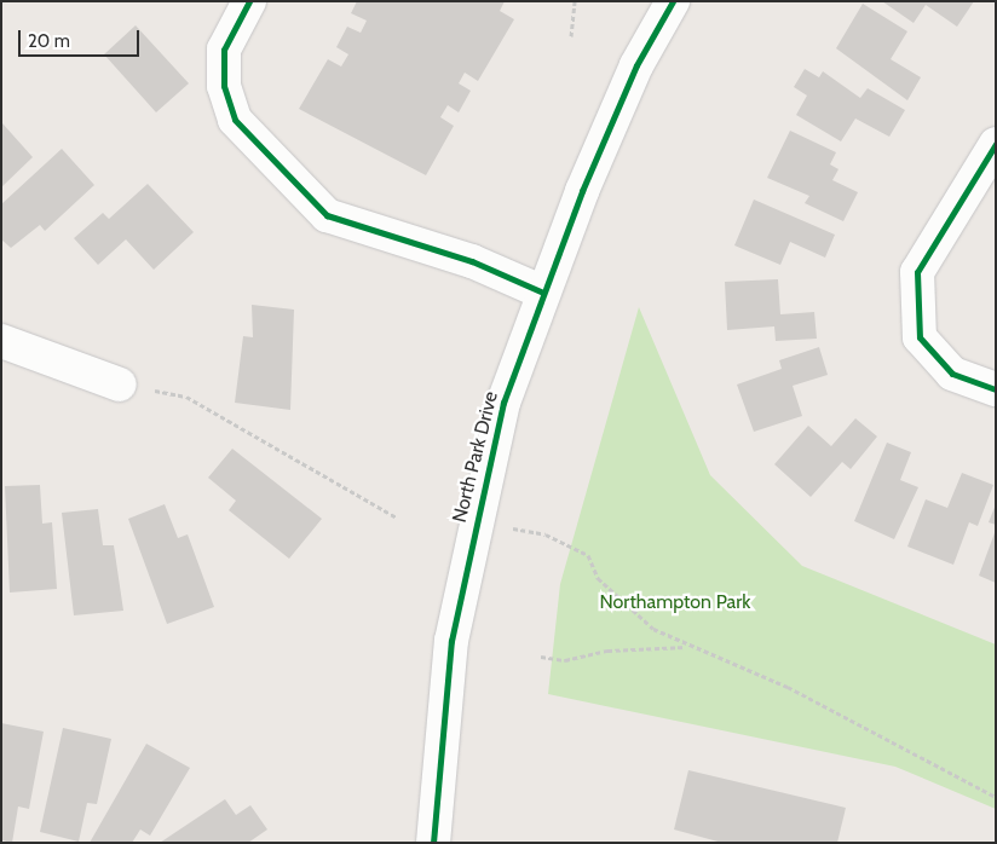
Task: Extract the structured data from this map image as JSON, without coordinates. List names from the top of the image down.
{
  "streets": {
    "street": ["North Park Drive"]
  },
  "parks": ["Northampton Park"],
  "scale_bar": "20 m"
}
